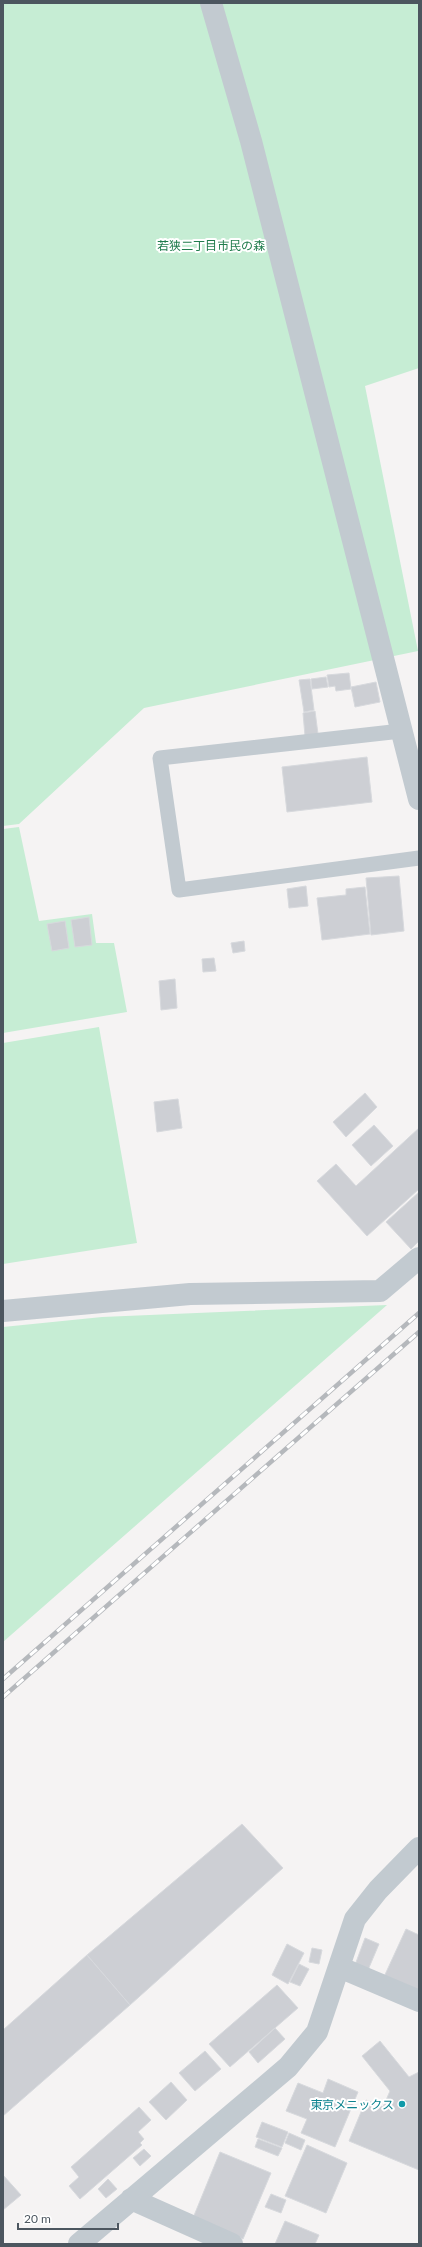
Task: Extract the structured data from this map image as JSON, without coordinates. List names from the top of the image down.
{
  "parks": ["若狭二丁目市民の森"],
  "places": ["東京メニックス"],
  "scale_bar": "20 m"
}
